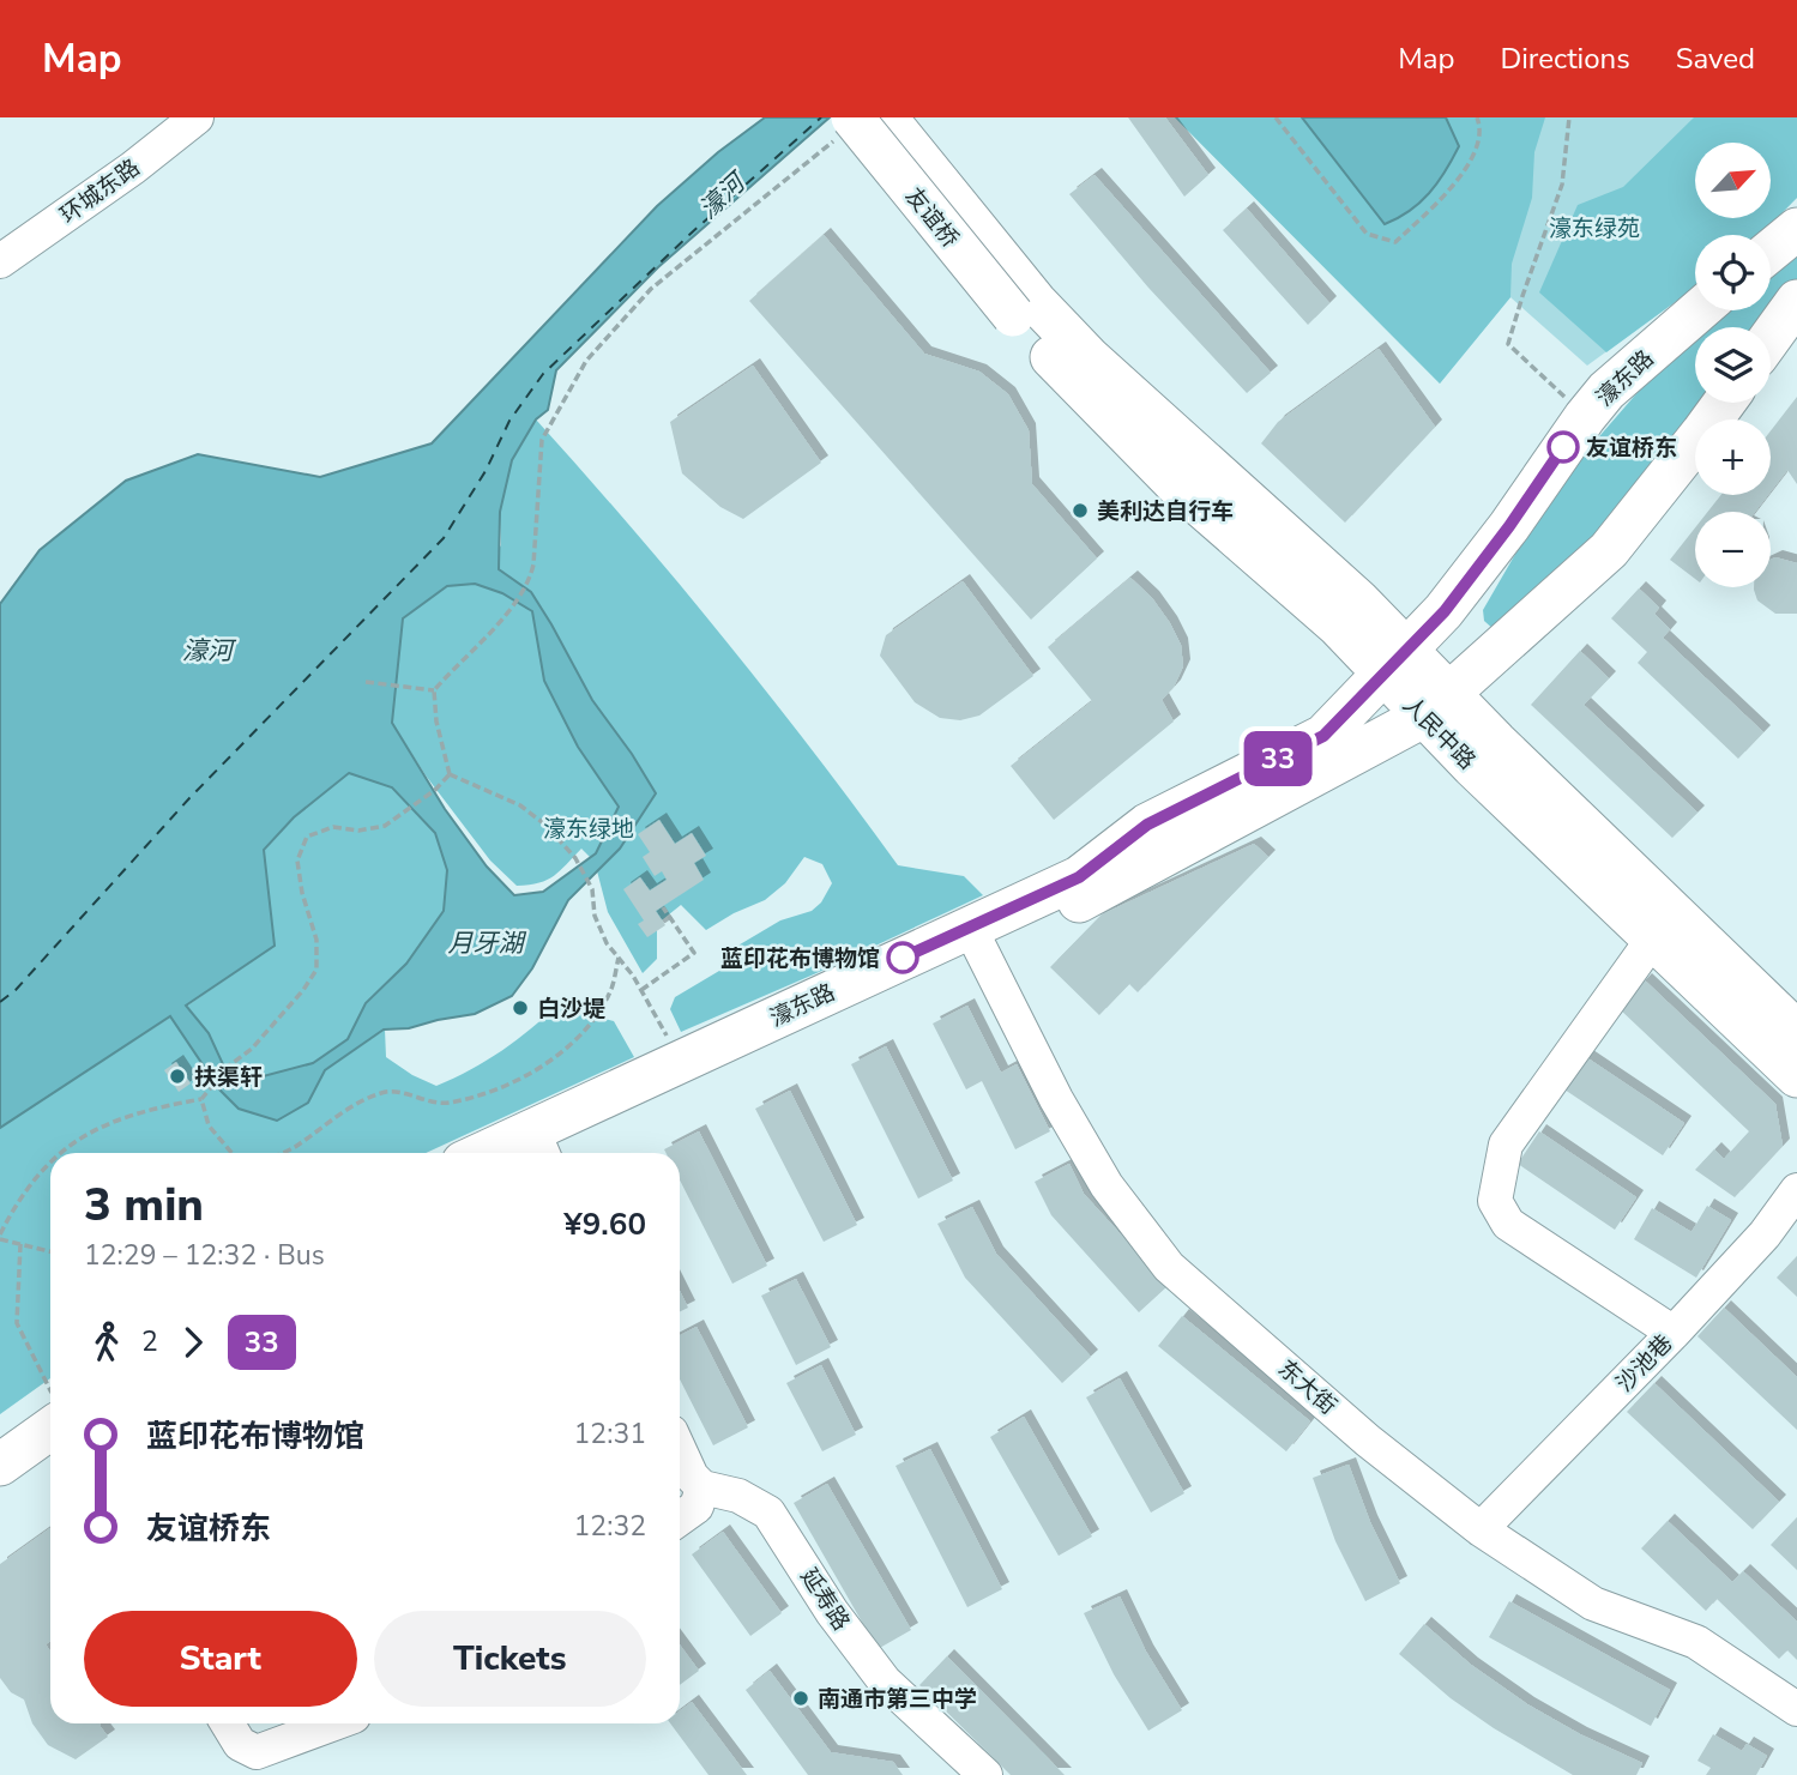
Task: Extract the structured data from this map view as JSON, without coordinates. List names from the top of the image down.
{
  "streets": {
    "main road": ["友谊桥", "濠东路", "人民中路"],
    "street": [
      "环城东路",
      "沙池巷",
      "东大街",
      "延寿路"
    ]
  },
  "crossings": [
    ["友谊桥", "人民中路"],
    ["濠东路", "人民中路"],
    ["濠东路", "东大街"],
    ["沙池巷", "东大街"]
  ],
  "water": ["濠河", "月牙湖"],
  "parks": ["濠东绿苑", "濠东绿地"],
  "places": [
    "友谊桥东",
    "美利达自行车",
    "蓝印花布博物馆",
    "白沙堤",
    "扶渠轩",
    "南通市第三中学"
  ],
  "lines": ["bus line 33"],
  "north": "top right",
  "page": {
    "header": "Map",
    "nav": ["Map", "Directions", "Saved"],
    "on_map": "33",
    "map_buttons": ["+", "−"],
    "heading": ["3 min", "12:29 – 12:32 · Bus", "¥9.60"],
    "legs": ["2", "33"],
    "list": [
      {
        "name": "蓝印花布博物馆",
        "value": "12:31"
      },
      {
        "name": "友谊桥东",
        "value": "12:32"
      }
    ],
    "buttons": ["Start", "Tickets"]
  }
}
